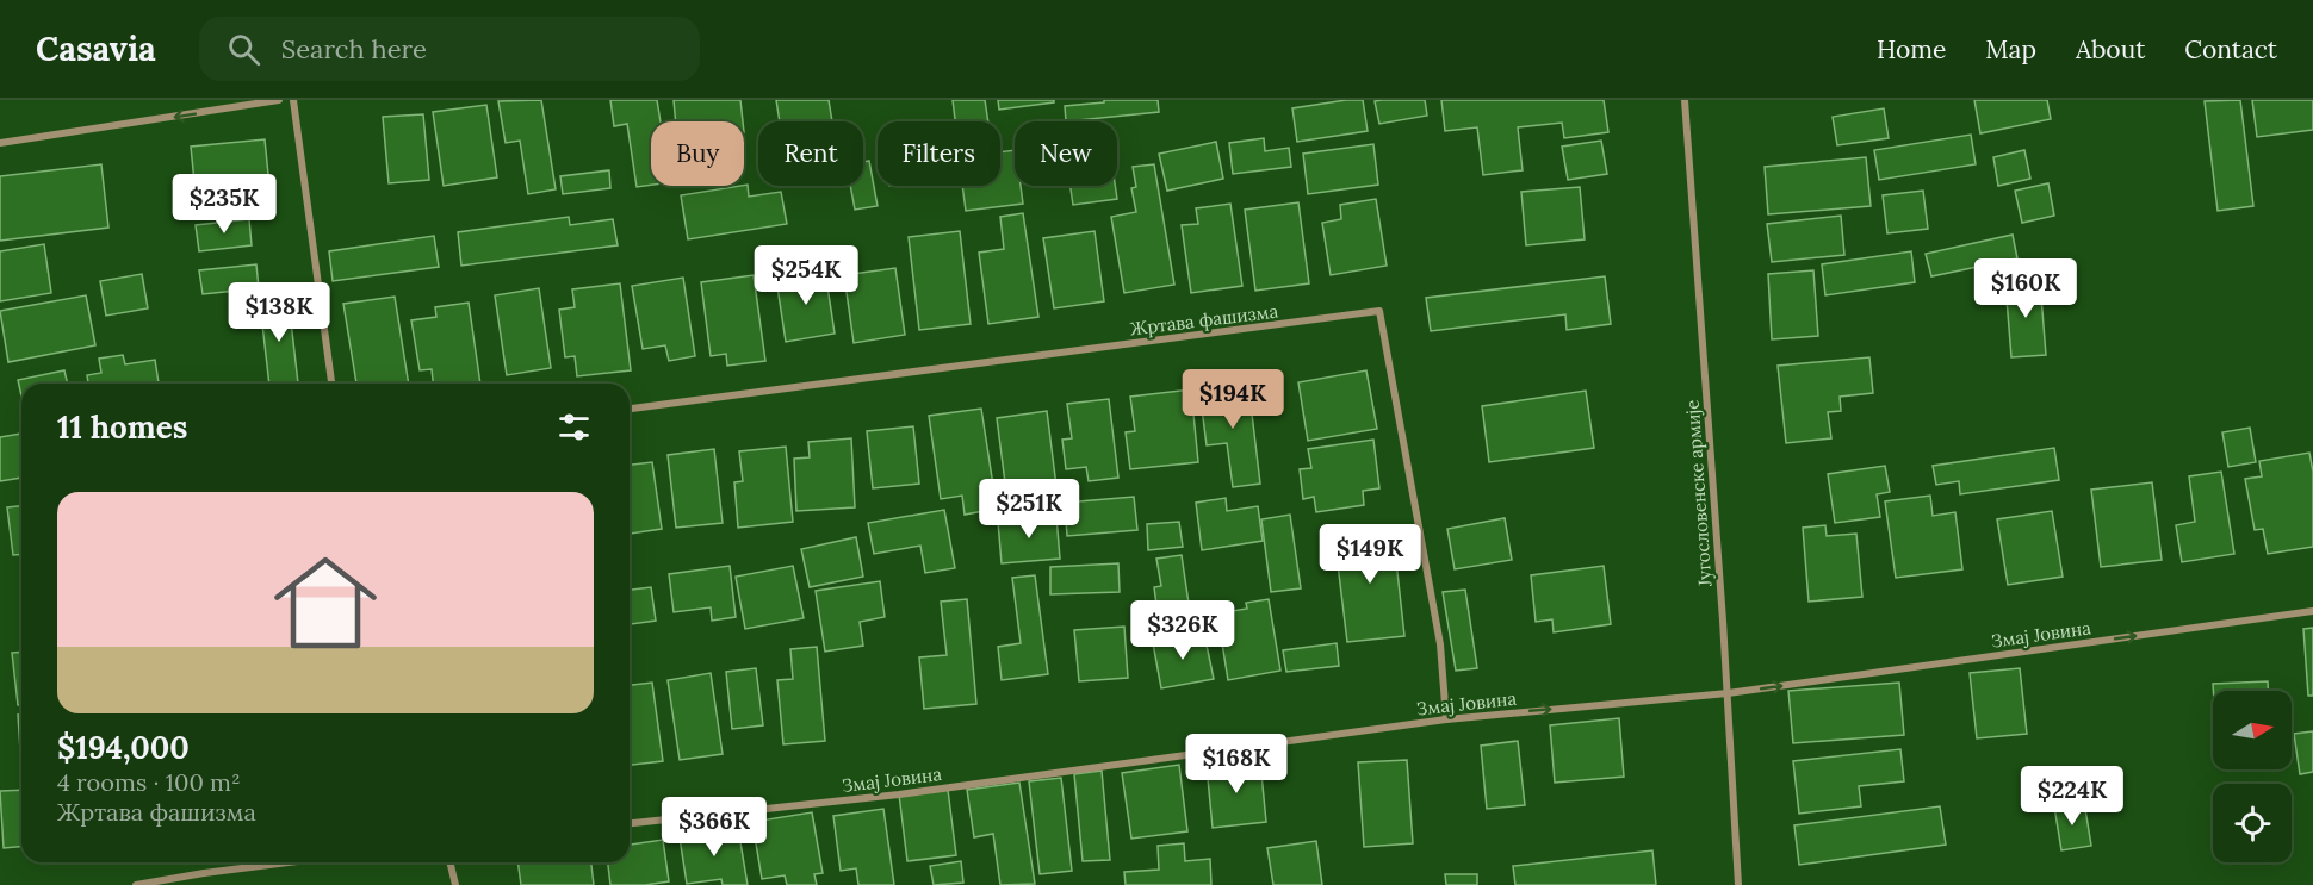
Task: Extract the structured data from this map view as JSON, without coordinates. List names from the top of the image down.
{
  "streets": {
    "street": ["Жртава фашизма", "Југословенске армије", "Змај Јовина"]
  },
  "crossings": [
    ["Жртава фашизма", "Змај Јовина"],
    ["Југословенске армије", "Змај Јовина"]
  ],
  "one_way": ["Змај Јовина"],
  "north": "right",
  "page": {
    "header": "Casavia",
    "search": "Search here",
    "nav": [
      "Home",
      "Map",
      "About",
      "Contact"
    ],
    "chip": [
      "Buy",
      "Rent",
      "Filters",
      "New"
    ],
    "price": [
      "$235K",
      "$254K",
      "$160K",
      "$138K",
      "$194K",
      "$251K",
      "$149K",
      "$326K",
      "$168K",
      "$224K",
      "$366K"
    ],
    "heading": "11 homes",
    "list": [
      {
        "name": "$194,000",
        "note": "4 rooms · 100 m² · Жртава фашизма"
      }
    ]
  }
}
